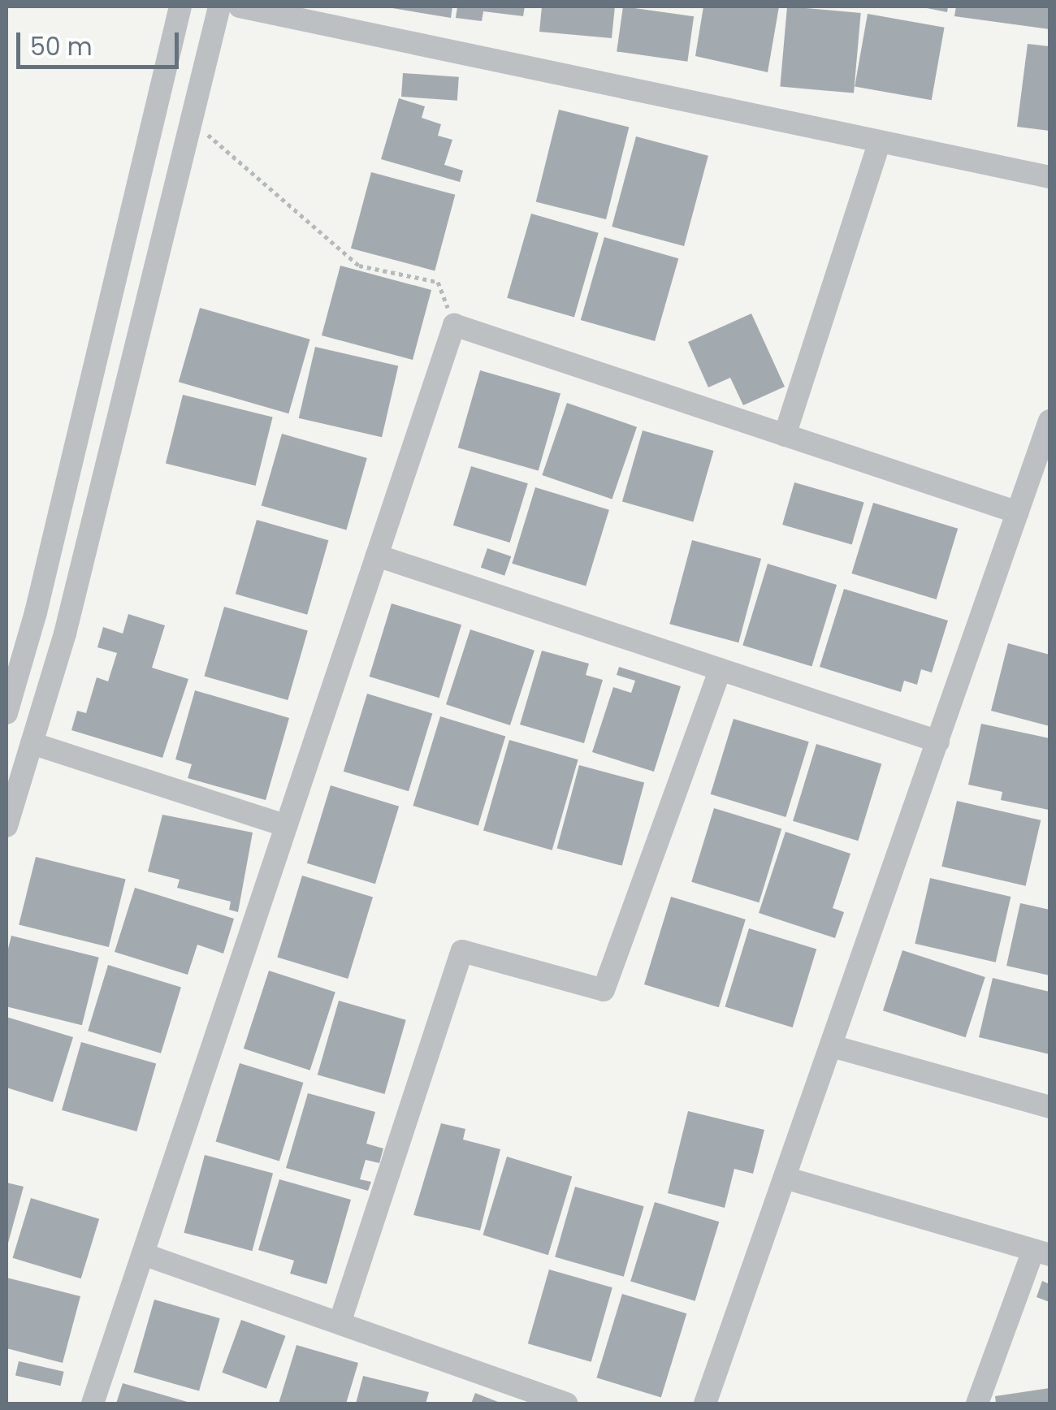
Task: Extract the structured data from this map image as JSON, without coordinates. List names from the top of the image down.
{
  "scale_bar": "50 m"
}
